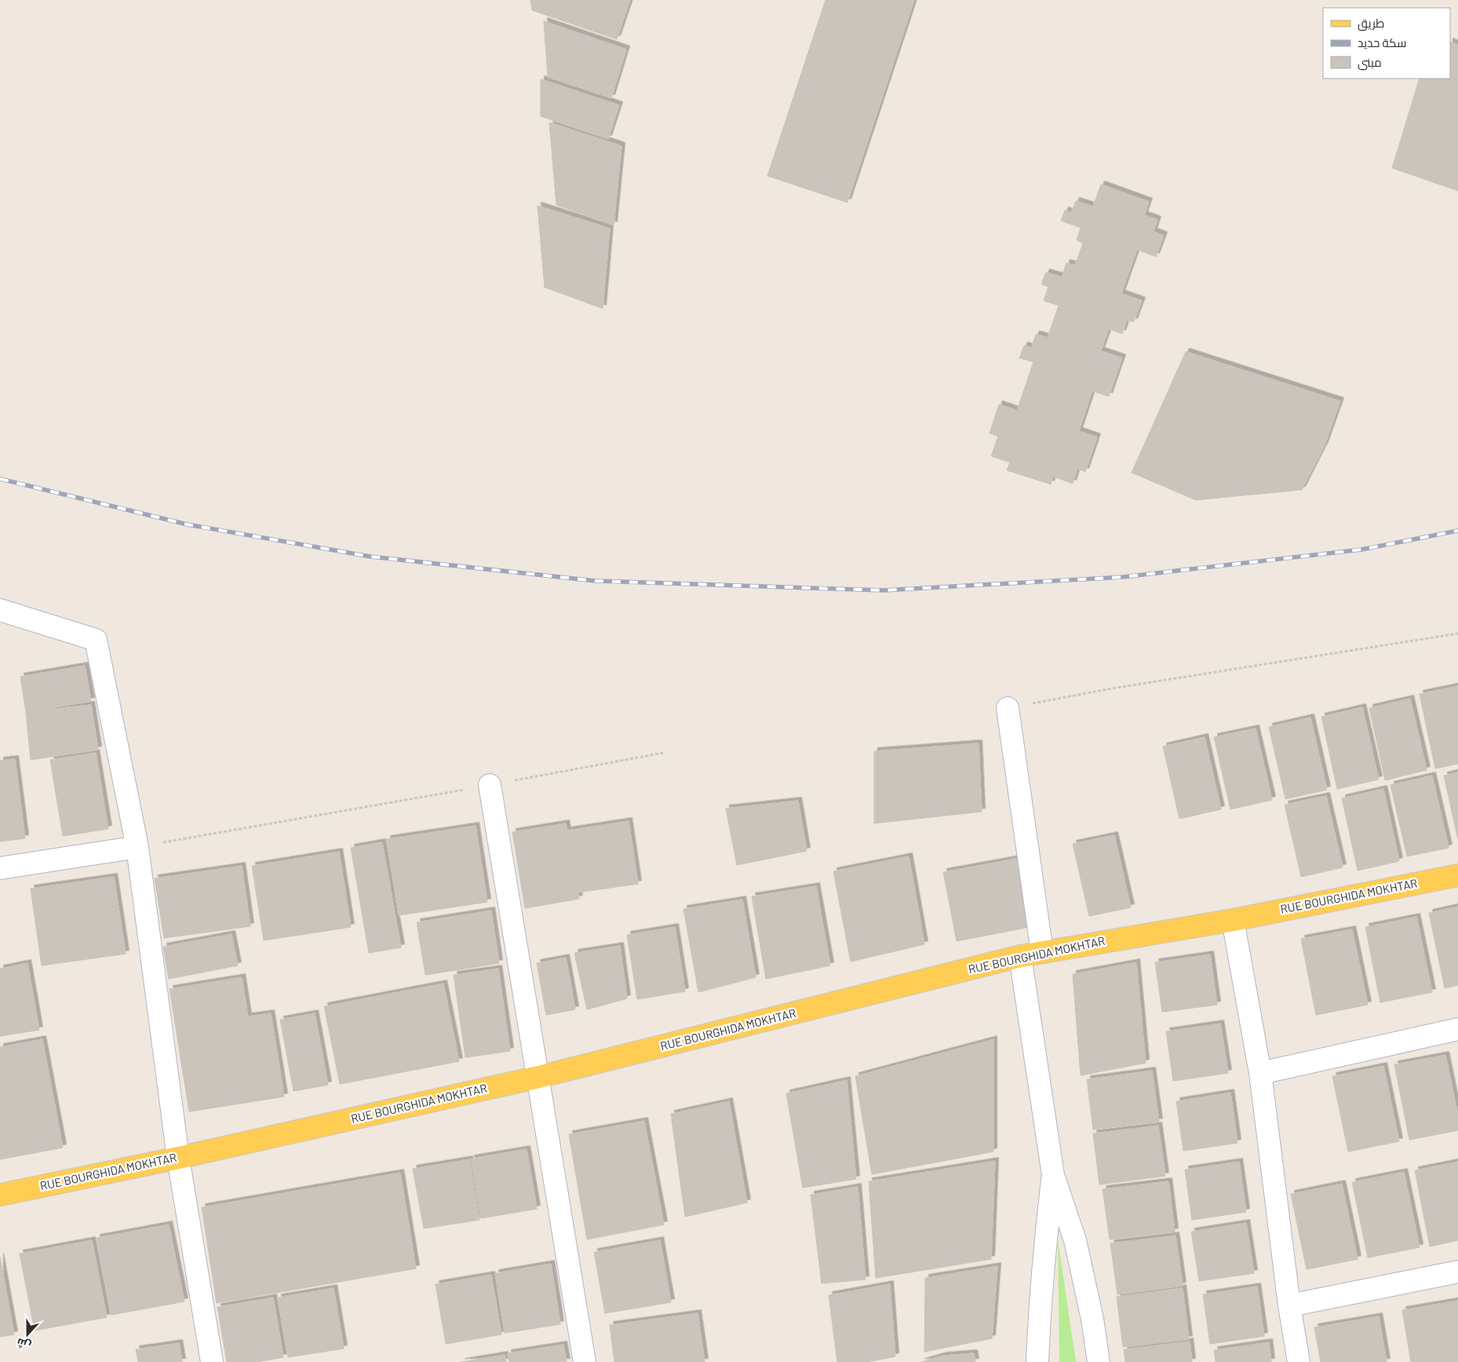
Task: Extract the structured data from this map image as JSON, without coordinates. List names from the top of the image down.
{
  "streets": {
    "main road": ["RUE BOURGHIDA MOKHTAR"]
  },
  "legend": ["طريق", "سكة حديد", "مبنى"],
  "north": "bottom"
}
